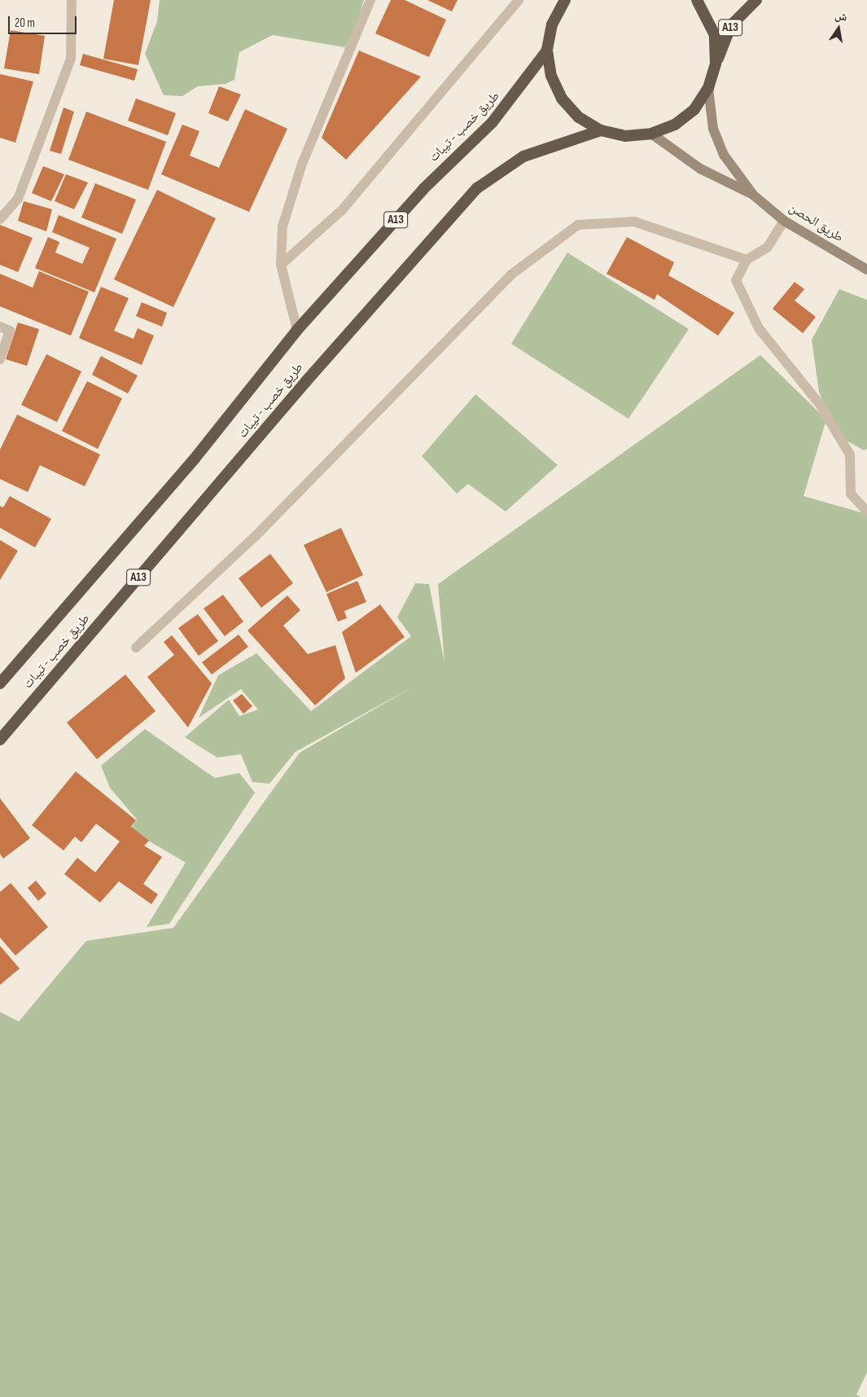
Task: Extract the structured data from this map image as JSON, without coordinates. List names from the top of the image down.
{
  "streets": {
    "highway": ["A13", "طريق خصب - تيبات"],
    "main road": ["طريق الحصن"]
  },
  "crossings": [
    ["A13", "طريق خصب - تيبات"],
    ["A13", "طريق الحصن"]
  ],
  "scale_bar": "20 m",
  "north": "top"
}
